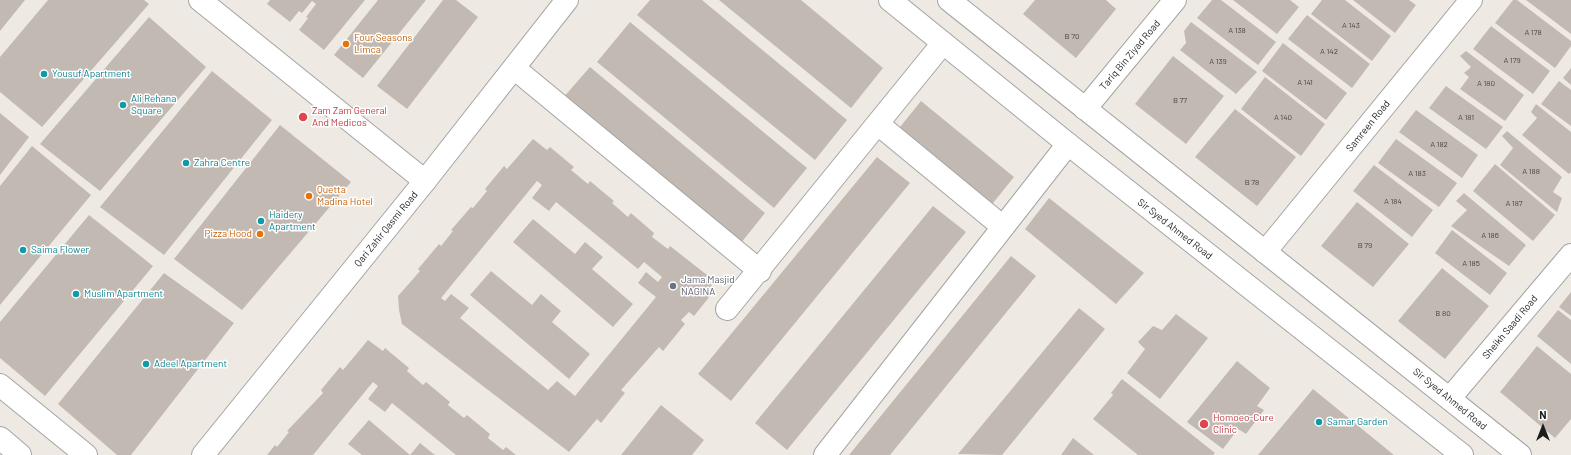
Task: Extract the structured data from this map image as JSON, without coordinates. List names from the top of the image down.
{
  "streets": {
    "street": [
      "Tariq Bin Ziyad Road",
      "Samreen Road",
      "Qari Zahir Qasmi Road",
      "Sir Syed Ahmed Road",
      "Sheikh Saadi Road"
    ]
  },
  "crossings": [
    ["Tariq Bin Ziyad Road", "Sir Syed Ahmed Road"],
    ["Samreen Road", "Sir Syed Ahmed Road"],
    ["Sir Syed Ahmed Road", "Sheikh Saadi Road"]
  ],
  "places": [
    "Four Seasons Limca",
    "Yousuf Apartment",
    "Ali Rehana Square",
    "Zam Zam General And Medicos",
    "Zahra Centre",
    "Quetta Madina Hotel",
    "Haidery Apartment",
    "Pizza Hood",
    "Saima Flower",
    "Jama Masjid NAGINA",
    "Muslim Apartment",
    "Adeel Apartment",
    "Samar Garden",
    "Homoeo-Cure Clinic"
  ],
  "house_numbers": [
    "A 143",
    "A 138",
    "A 178",
    "B 70",
    "A 142",
    "A 179",
    "A 139",
    "A 141",
    "A 180",
    "B 77",
    "A 140",
    "A 181",
    "A 182",
    "A 188",
    "A 183",
    "B 78",
    "A 184",
    "A 187",
    "A 186",
    "B 79",
    "A 185",
    "B 80"
  ],
  "north": "top"
}
